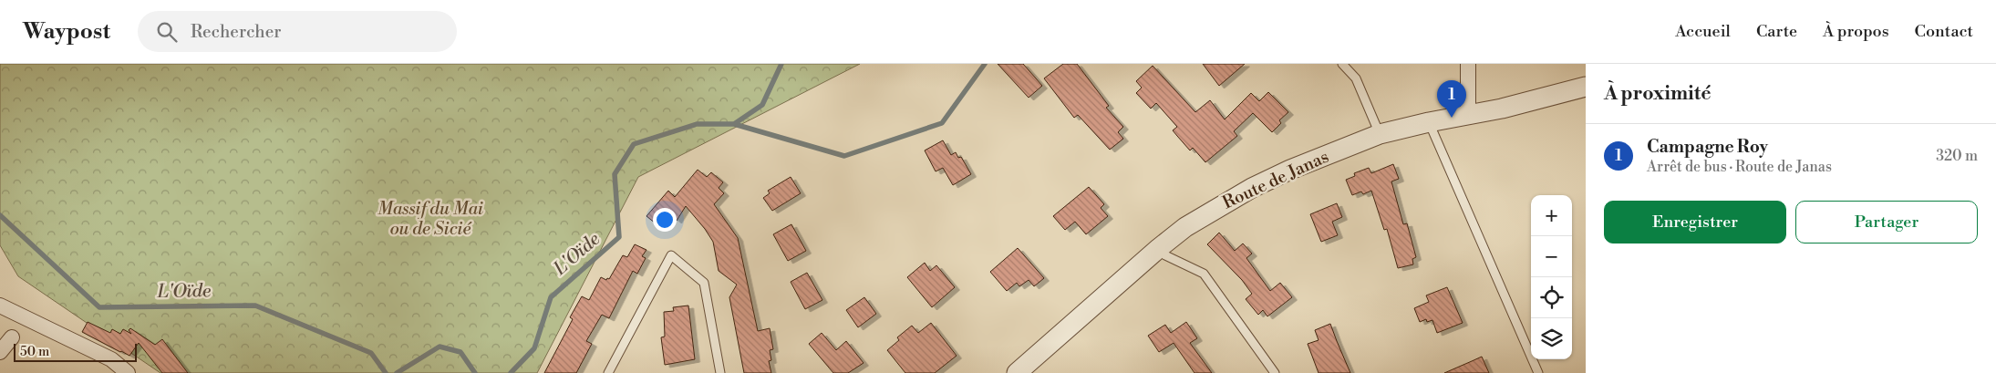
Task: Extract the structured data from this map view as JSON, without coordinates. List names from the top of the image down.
{
  "streets": {
    "street": ["Route de Janas"]
  },
  "water": ["L'Oïde"],
  "parks": ["Massif du Mai ou de Sicié"],
  "scale_bar": "50 m",
  "page": {
    "header": "Waypost",
    "search": "Rechercher",
    "nav": [
      "Accueil",
      "Carte",
      "À propos",
      "Contact"
    ],
    "heading": "À proximité",
    "pins": "1",
    "list": [
      {
        "mark": "1",
        "name": "Campagne Roy",
        "note": "Arrêt de bus · Route de Janas",
        "value": "320 m"
      }
    ],
    "buttons": ["Enregistrer", "Partager"],
    "map_buttons": ["+", "−"],
    "scale": "50 m"
  }
}
